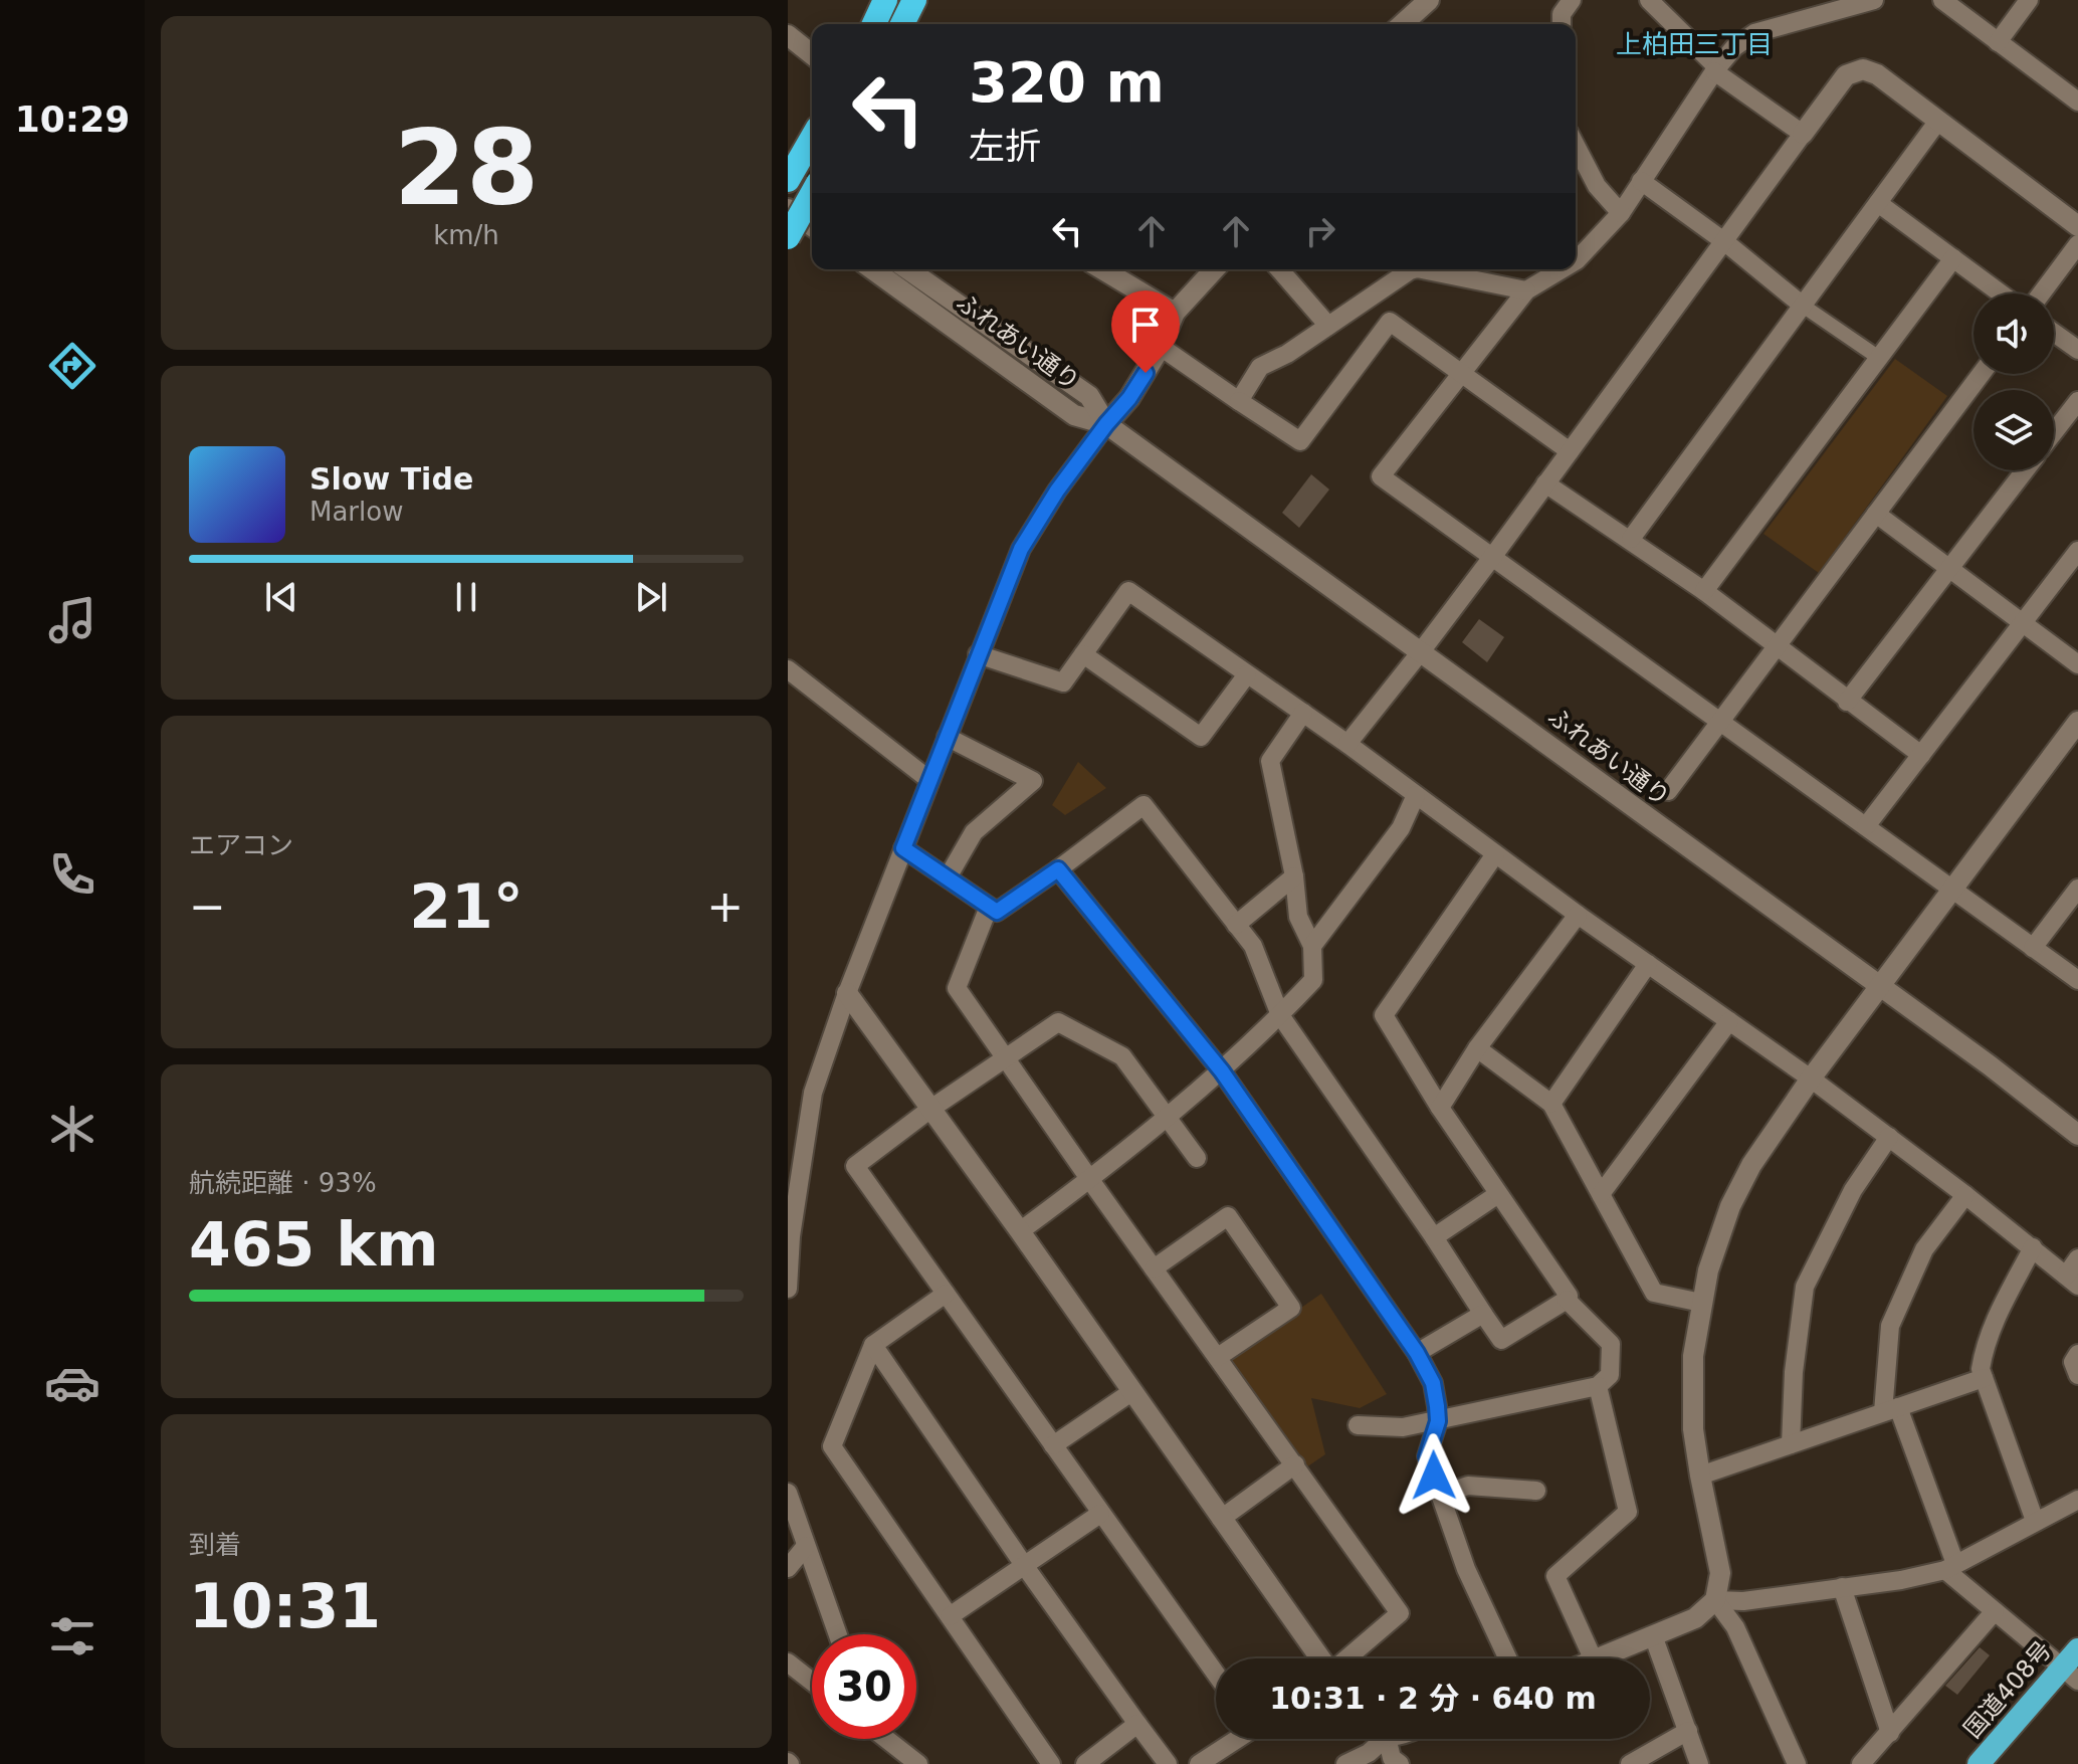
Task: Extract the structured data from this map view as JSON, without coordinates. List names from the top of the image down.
{
  "streets": {
    "highway": ["国道408号"],
    "street": ["ふれあい通り"]
  },
  "districts": ["上柏田三丁目"],
  "page": {
    "tabs": "10:29",
    "tile": [
      ["28", "km/h"],
      "エアコン",
      ["航続距離 · 93%", "465 km"],
      ["到着", "10:31"]
    ],
    "turn": ["320 m", "左折"],
    "song": ["Slow Tide", "Marlow"],
    "heat": ["−", "21°", "+"],
    "limit": "30",
    "trip": "10:31 · 2 分 · 640 m"
  }
}
